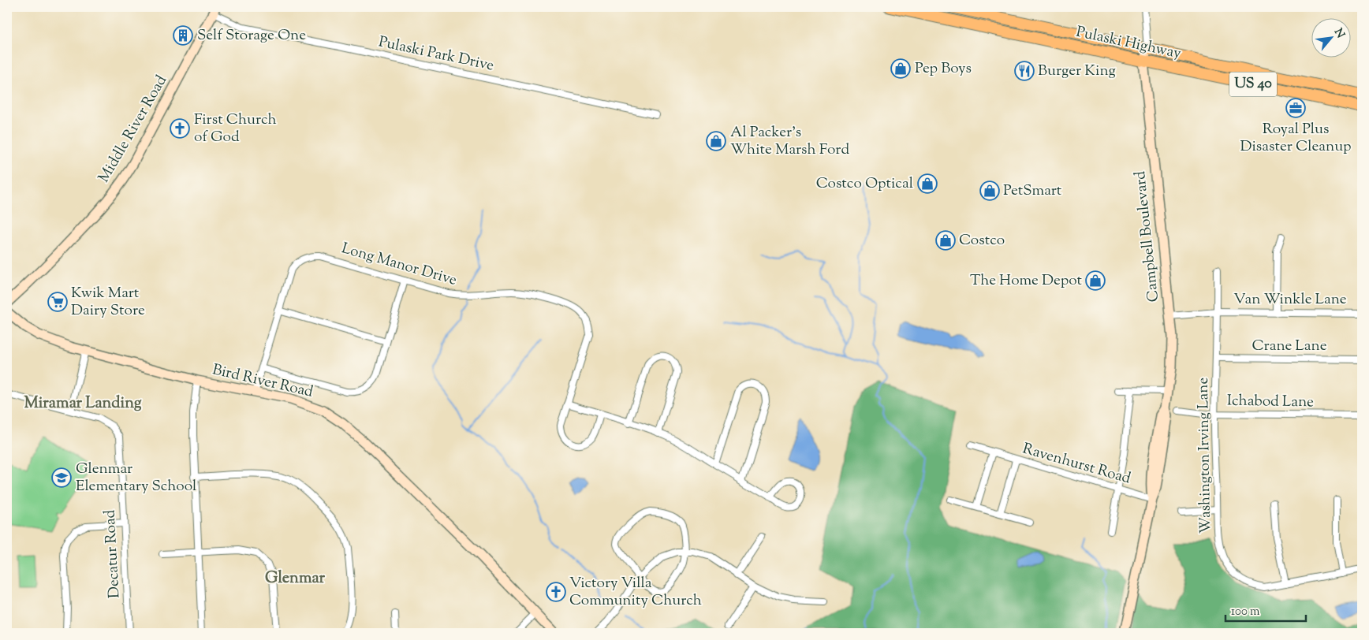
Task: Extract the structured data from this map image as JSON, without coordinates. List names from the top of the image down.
{
  "streets": {
    "highway": ["Pulaski Highway", "US 40"],
    "street": [
      "Pulaski Park Drive",
      "Middle River Road",
      "Campbell Boulevard",
      "Long Manor Drive",
      "Van Winkle Lane",
      "Crane Lane",
      "Bird River Road",
      "Ichabod Lane",
      "Washington Irving Lane",
      "Ravenhurst Road",
      "Decatur Road"
    ]
  },
  "crossings": [
    ["Pulaski Highway", "Campbell Boulevard"],
    ["Pulaski Park Drive", "Middle River Road"],
    ["Campbell Boulevard", "Van Winkle Lane"],
    ["Campbell Boulevard", "Ravenhurst Road"],
    ["Long Manor Drive", "Bird River Road"],
    ["Van Winkle Lane", "Washington Irving Lane"],
    ["Crane Lane", "Washington Irving Lane"],
    ["Ichabod Lane", "Washington Irving Lane"]
  ],
  "districts": ["Miramar Landing", "Glenmar"],
  "places": {
    "building": ["Self Storage One"],
    "shop": [
      "Pep Boys",
      "Al Packer's White Marsh Ford",
      "Costco Optical",
      "PetSmart",
      "Costco",
      "The Home Depot"
    ],
    "restaurant": ["Burger King"],
    "office": ["Royal Plus Disaster Cleanup"],
    "church": ["First Church of God", "Victory Villa Community Church"],
    "supermarket": ["Kwik Mart Dairy Store"],
    "school or university": ["Glenmar Elementary School"]
  },
  "scale_bar": "100 m",
  "north": "top right"
}
